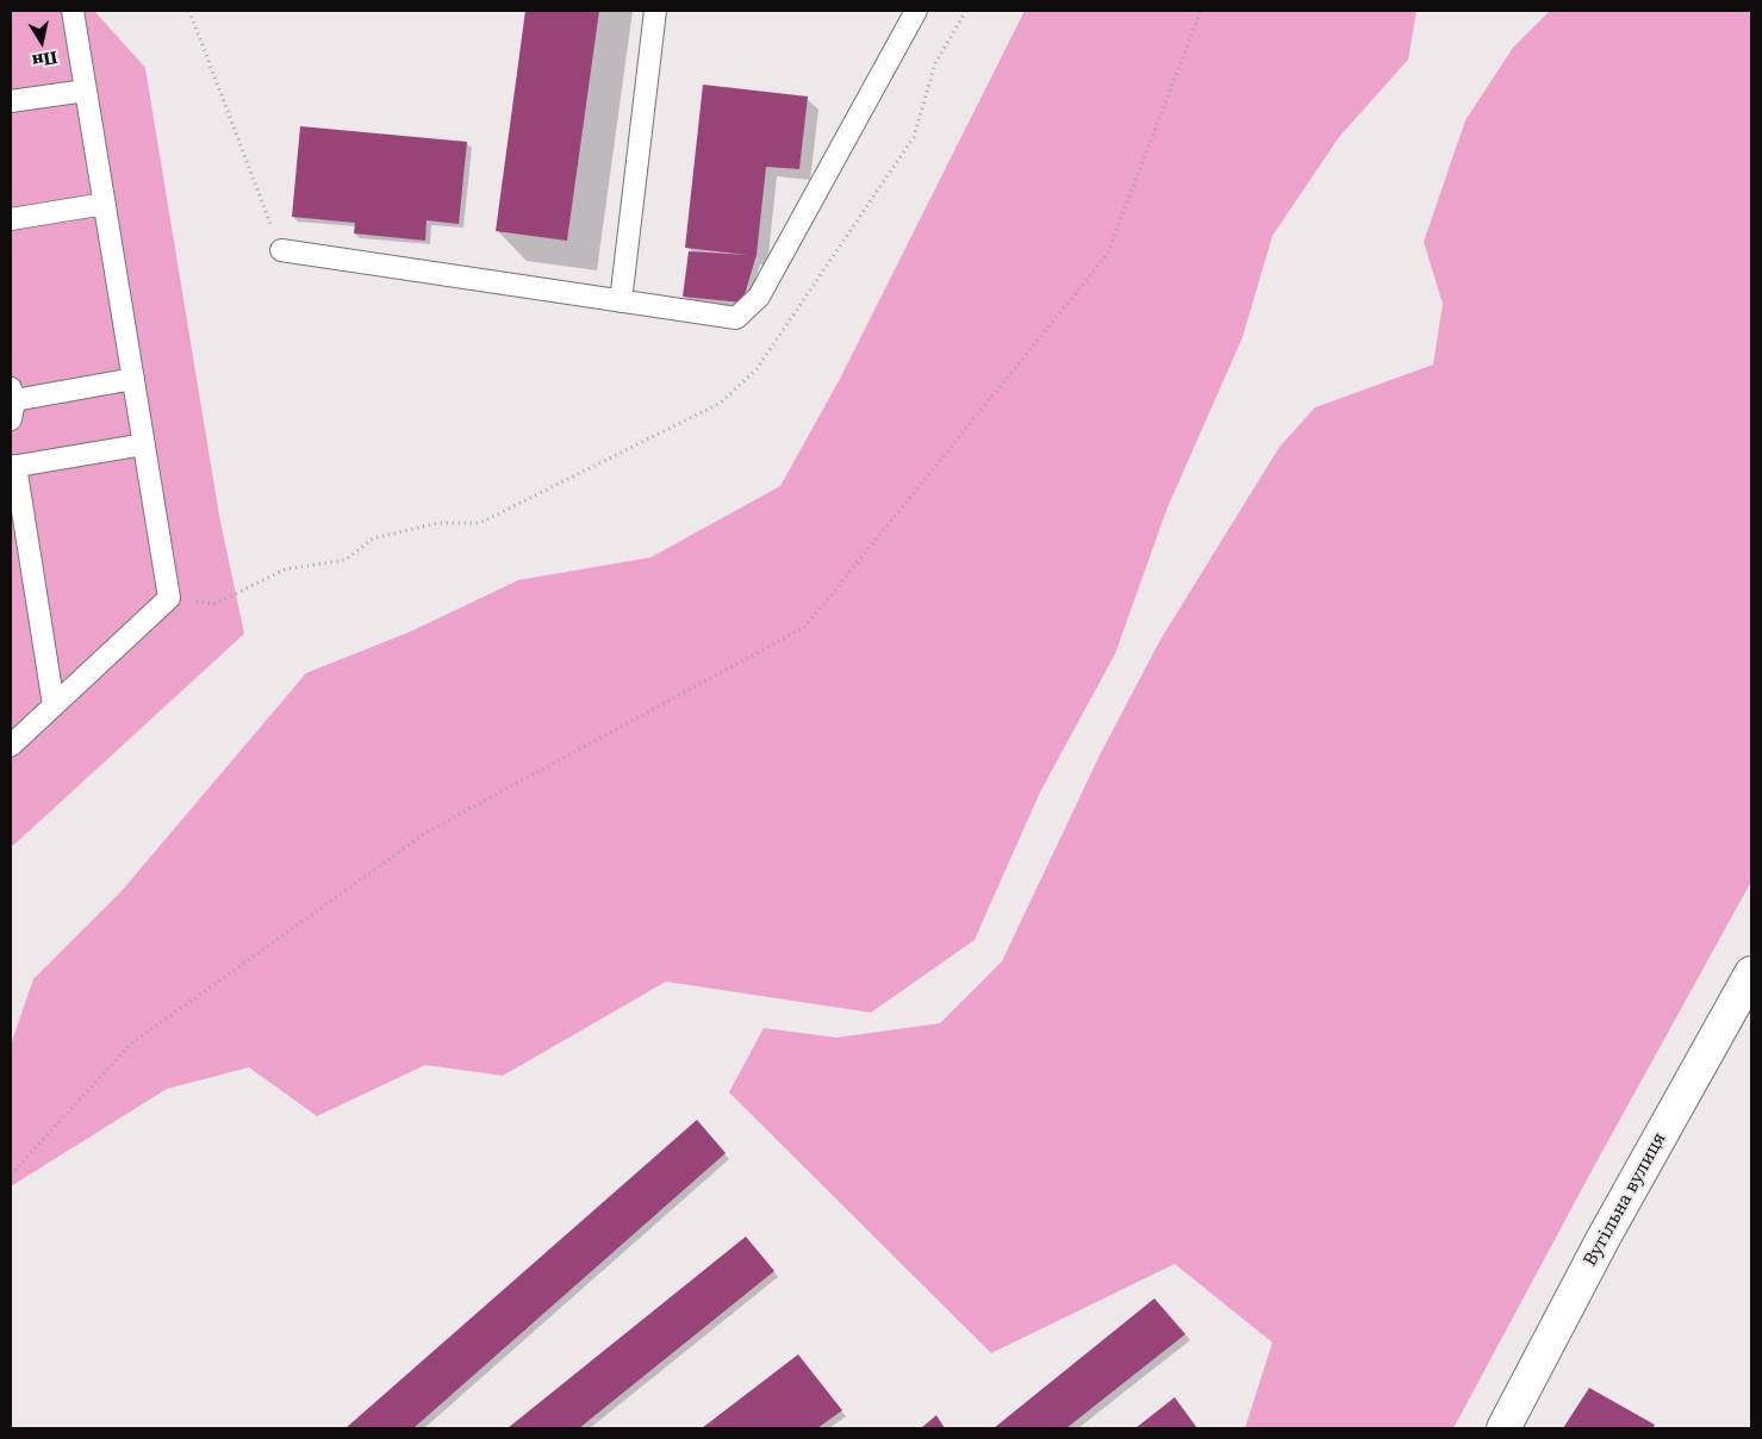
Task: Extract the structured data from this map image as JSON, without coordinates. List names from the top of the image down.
{
  "streets": {
    "street": ["Вугільна вулиця"]
  },
  "north": "bottom"
}
